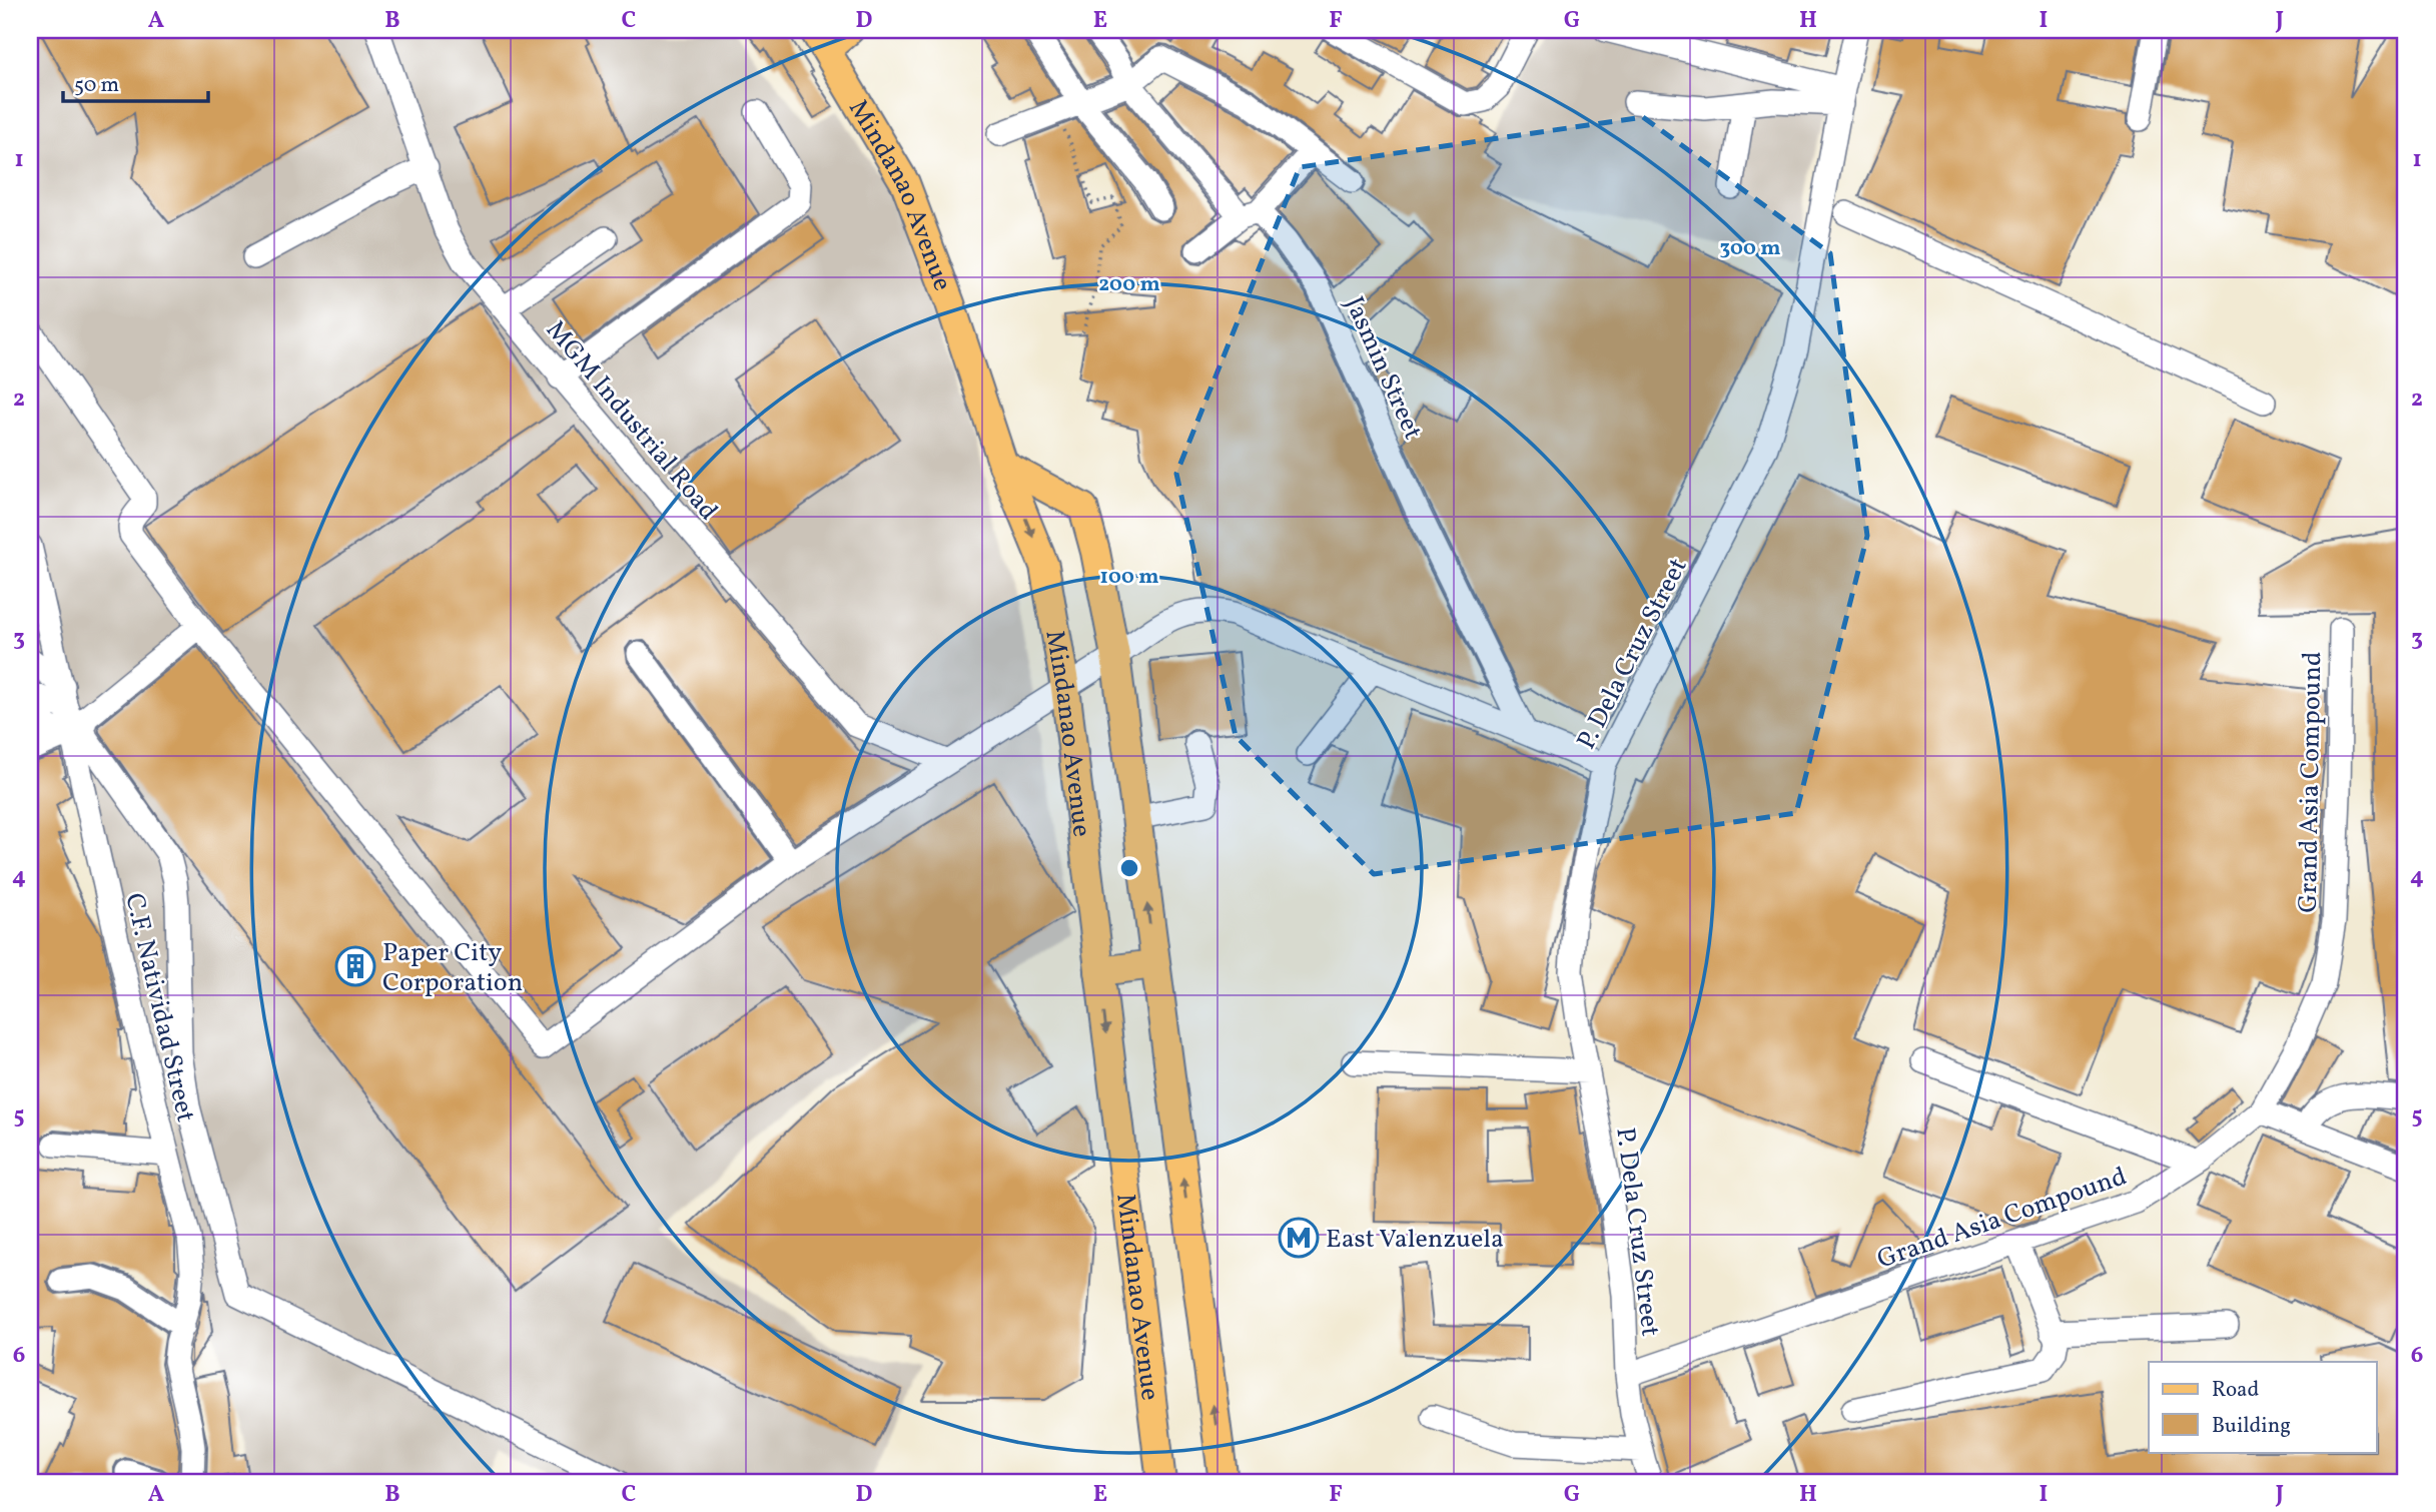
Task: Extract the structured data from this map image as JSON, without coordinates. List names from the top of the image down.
{
  "streets": {
    "main road": ["Mindanao Avenue"],
    "street": [
      "Jasmin Street",
      "MGM Industrial Road",
      "P. Dela Cruz Street",
      "Grand Asia Compound",
      "C.F. Natividad Street"
    ]
  },
  "crossings": [
    ["P. Dela Cruz Street", "Grand Asia Compound"]
  ],
  "places": {
    "building": ["Paper City Corporation"],
    "metro station": ["East Valenzuela"]
  },
  "legend": ["Road", "Building"],
  "scale_bar": "50 m",
  "grid": {
    "columns": [
      "A",
      "B",
      "C",
      "D",
      "E",
      "F",
      "G",
      "H",
      "I",
      "J"
    ],
    "rows": [
      "1",
      "2",
      "3",
      "4",
      "5",
      "6"
    ]
  },
  "rings": ["300 m", "200 m", "100 m"]
}
